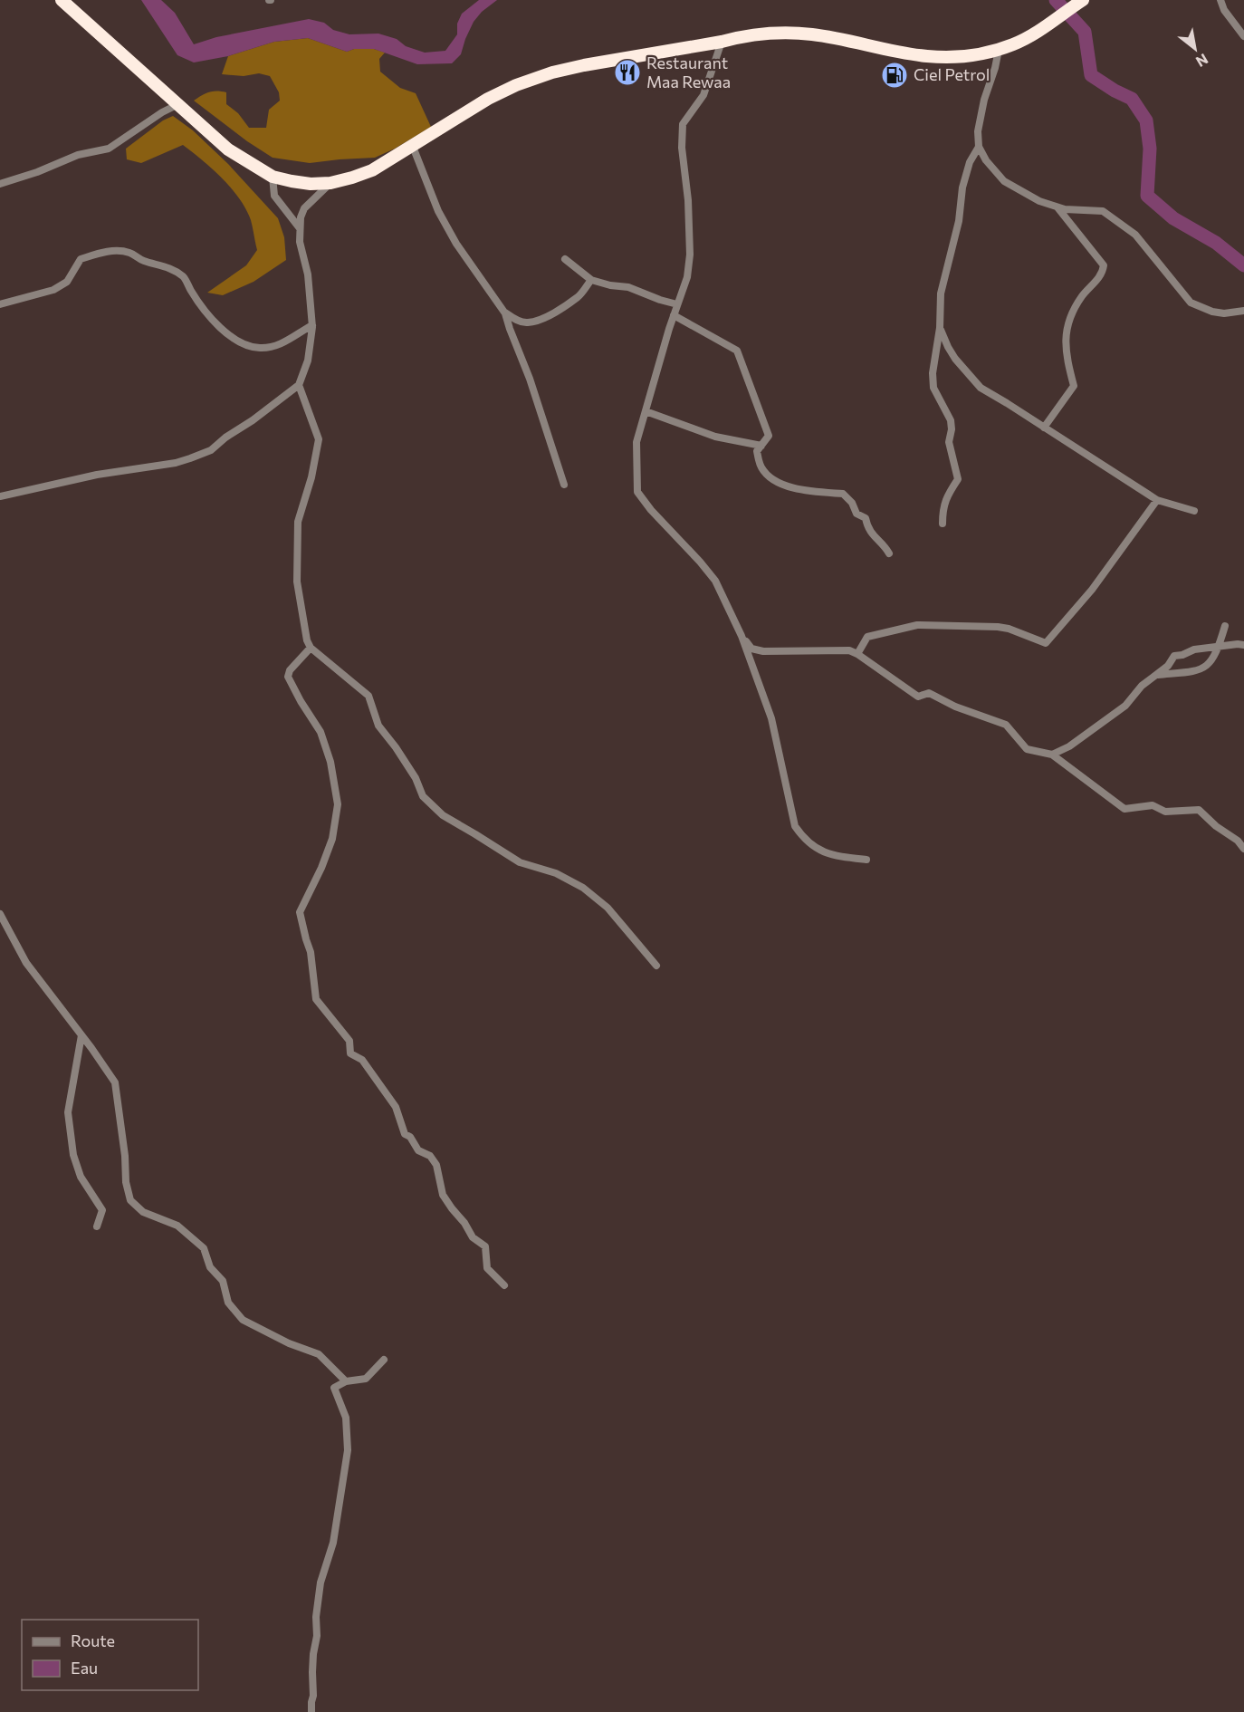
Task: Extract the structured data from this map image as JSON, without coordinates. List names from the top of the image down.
{
  "places": {
    "restaurant": ["Restaurant Maa Rewaa"],
    "fuel station": ["Ciel Petrol"]
  },
  "legend": ["Route", "Eau"],
  "north": "bottom right"
}
